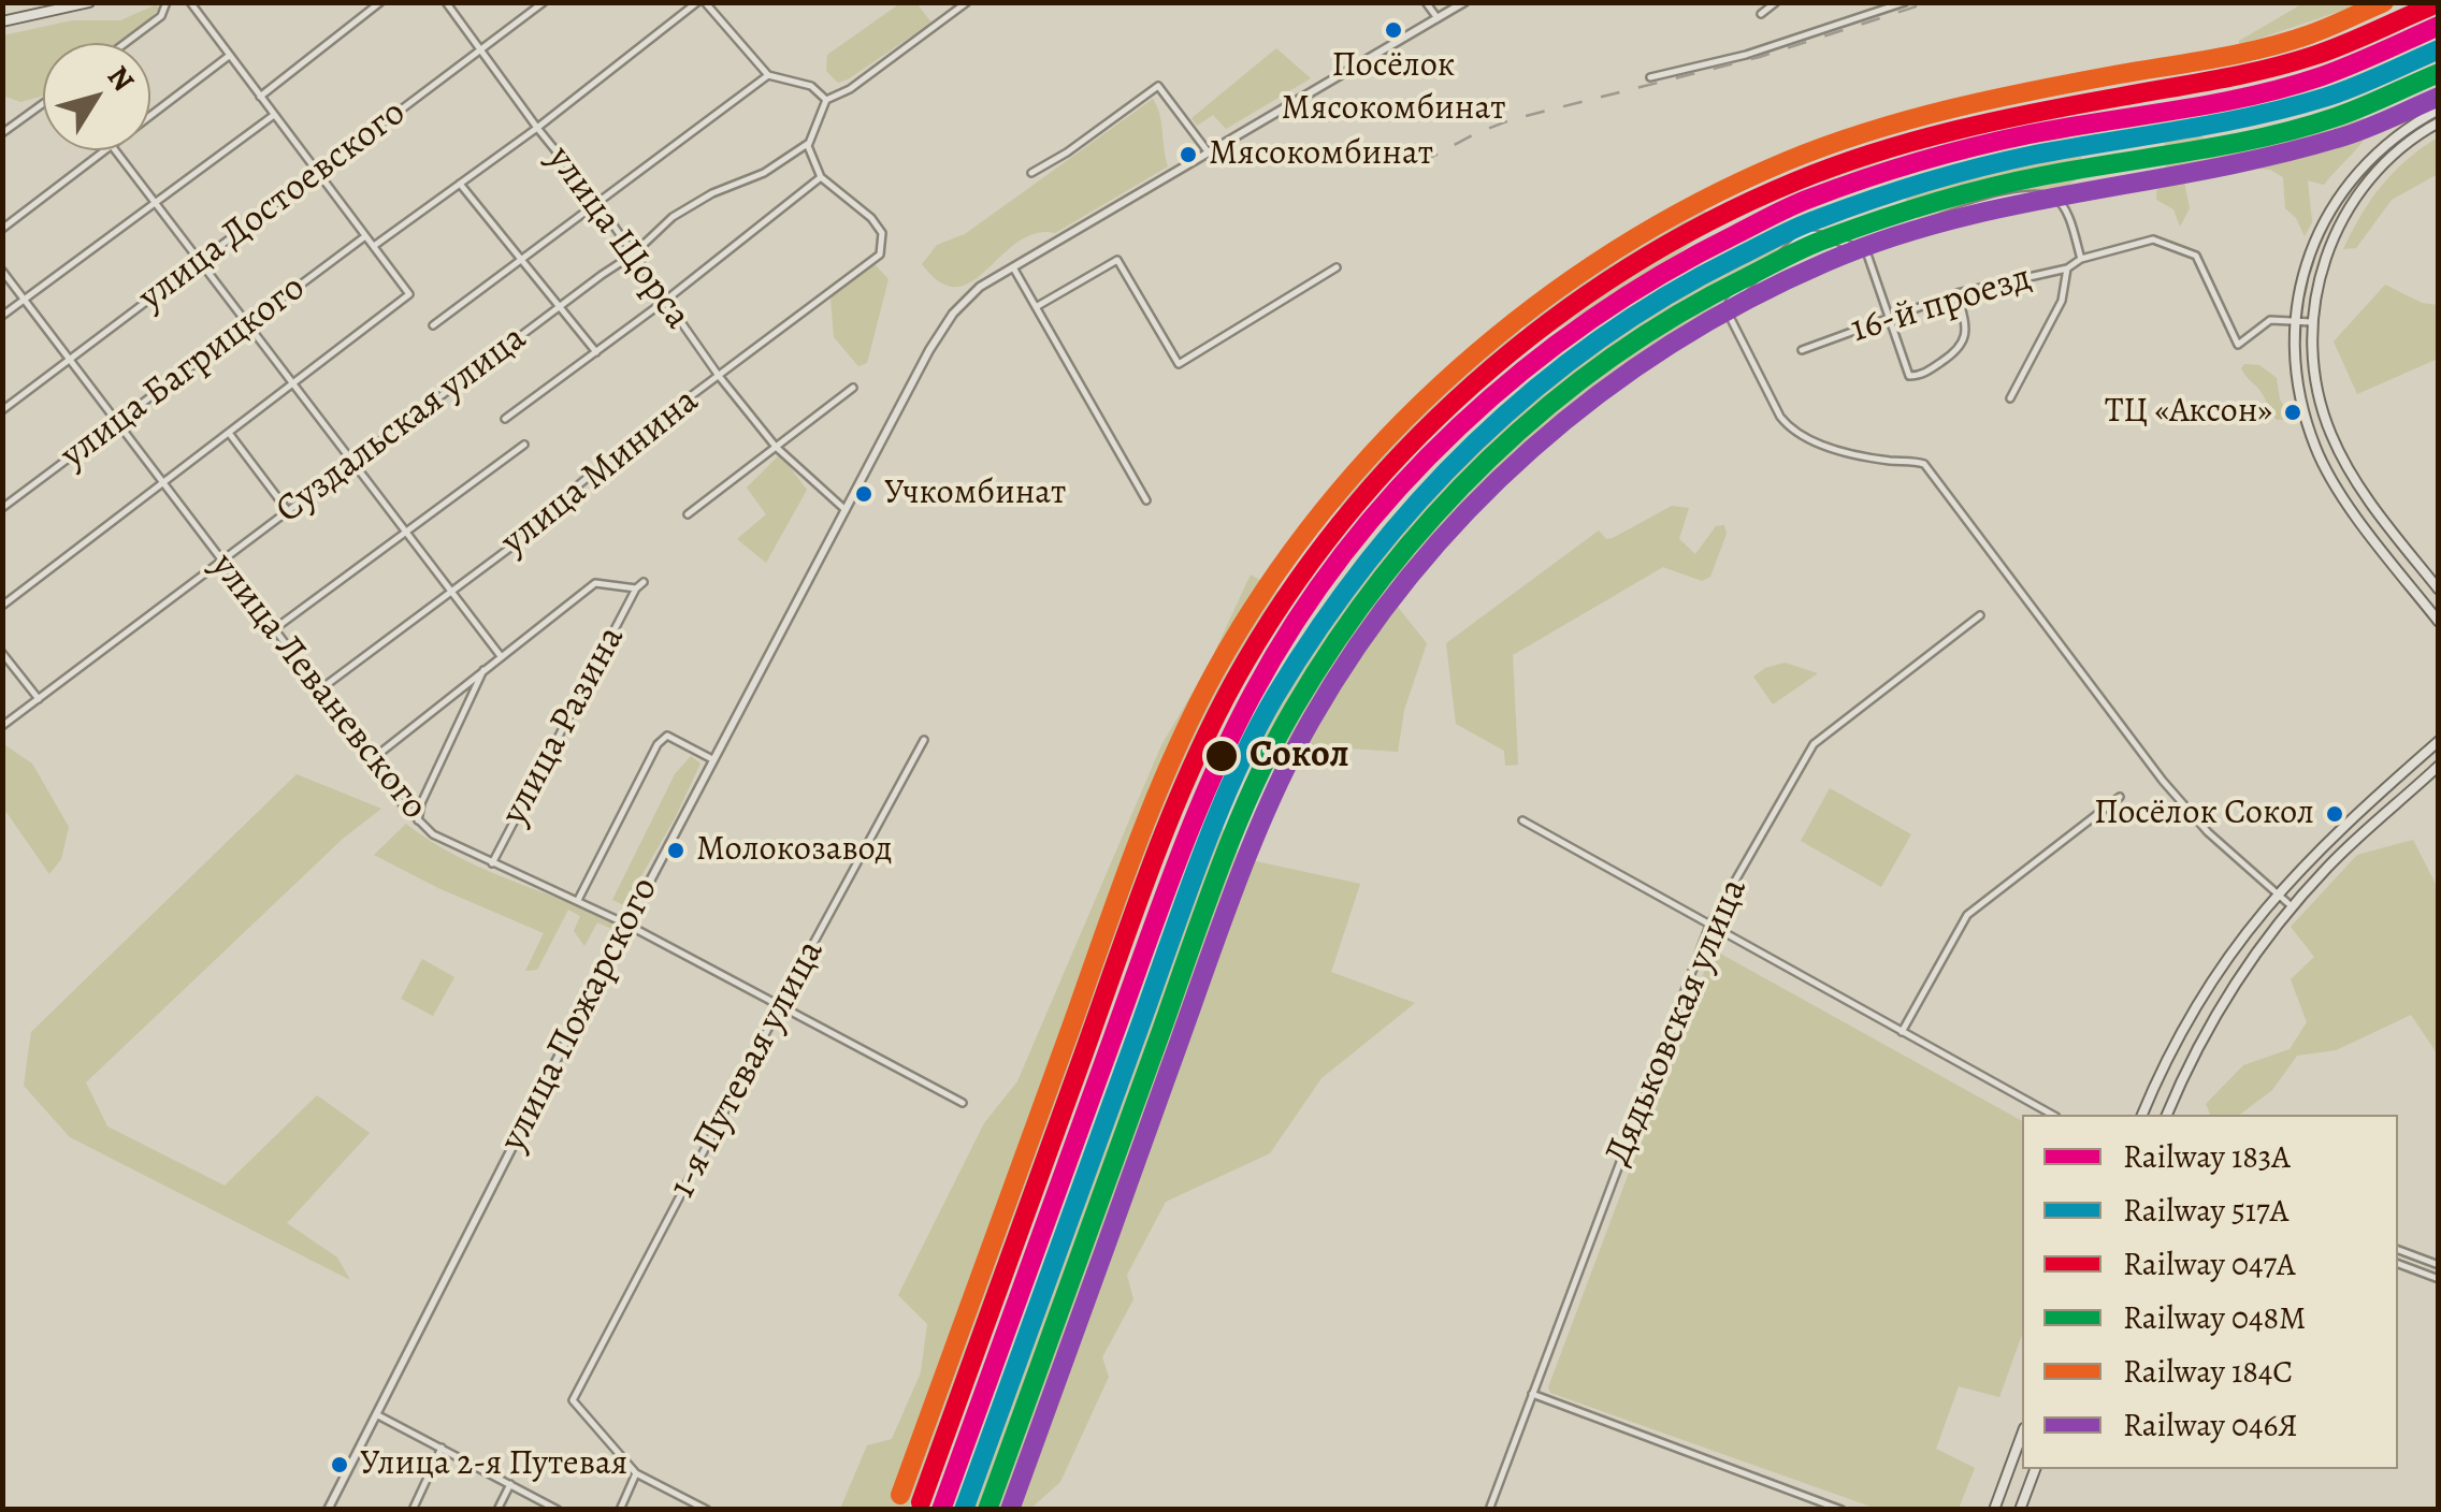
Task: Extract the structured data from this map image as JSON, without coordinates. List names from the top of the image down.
{
  "streets": {
    "street": [
      "улица Достоевского",
      "улица Щорса",
      "16-й проезд",
      "улица Багрицкого",
      "Суздальская улица",
      "улица Минина",
      "улица Леваневского",
      "улица Разина",
      "улица Пожарского",
      "Дядьковская улица",
      "1-я Путевая улица"
    ]
  },
  "crossings": [
    ["улица Достоевского", "улица Щорса"],
    ["улица Достоевского", "улица Леваневского"],
    ["улица Щорса", "Суздальская улица"],
    ["улица Щорса", "улица Минина"],
    ["улица Щорса", "улица Пожарского"],
    ["улица Багрицкого", "улица Леваневского"],
    ["Суздальская улица", "улица Леваневского"],
    ["улица Минина", "улица Леваневского"],
    ["улица Леваневского", "улица Разина"],
    ["улица Леваневского", "улица Пожарского"],
    ["улица Леваневского", "1-я Путевая улица"]
  ],
  "places": [
    "Посёлок Мясокомбинат",
    "Мясокомбинат",
    "ТЦ «Аксон»",
    "Учкомбинат",
    "Сокол",
    "Посёлок Сокол",
    "Молокозавод",
    "Улица 2-я Путевая"
  ],
  "lines": [
    "rail line 184С",
    "rail line 047А",
    "rail line 183А",
    "rail line 517А",
    "rail line 048М",
    "rail line 046Я"
  ],
  "legend": [
    "Railway 183А",
    "Railway 517А",
    "Railway 047А",
    "Railway 048М",
    "Railway 184С",
    "Railway 046Я"
  ],
  "north": "top right"
}
